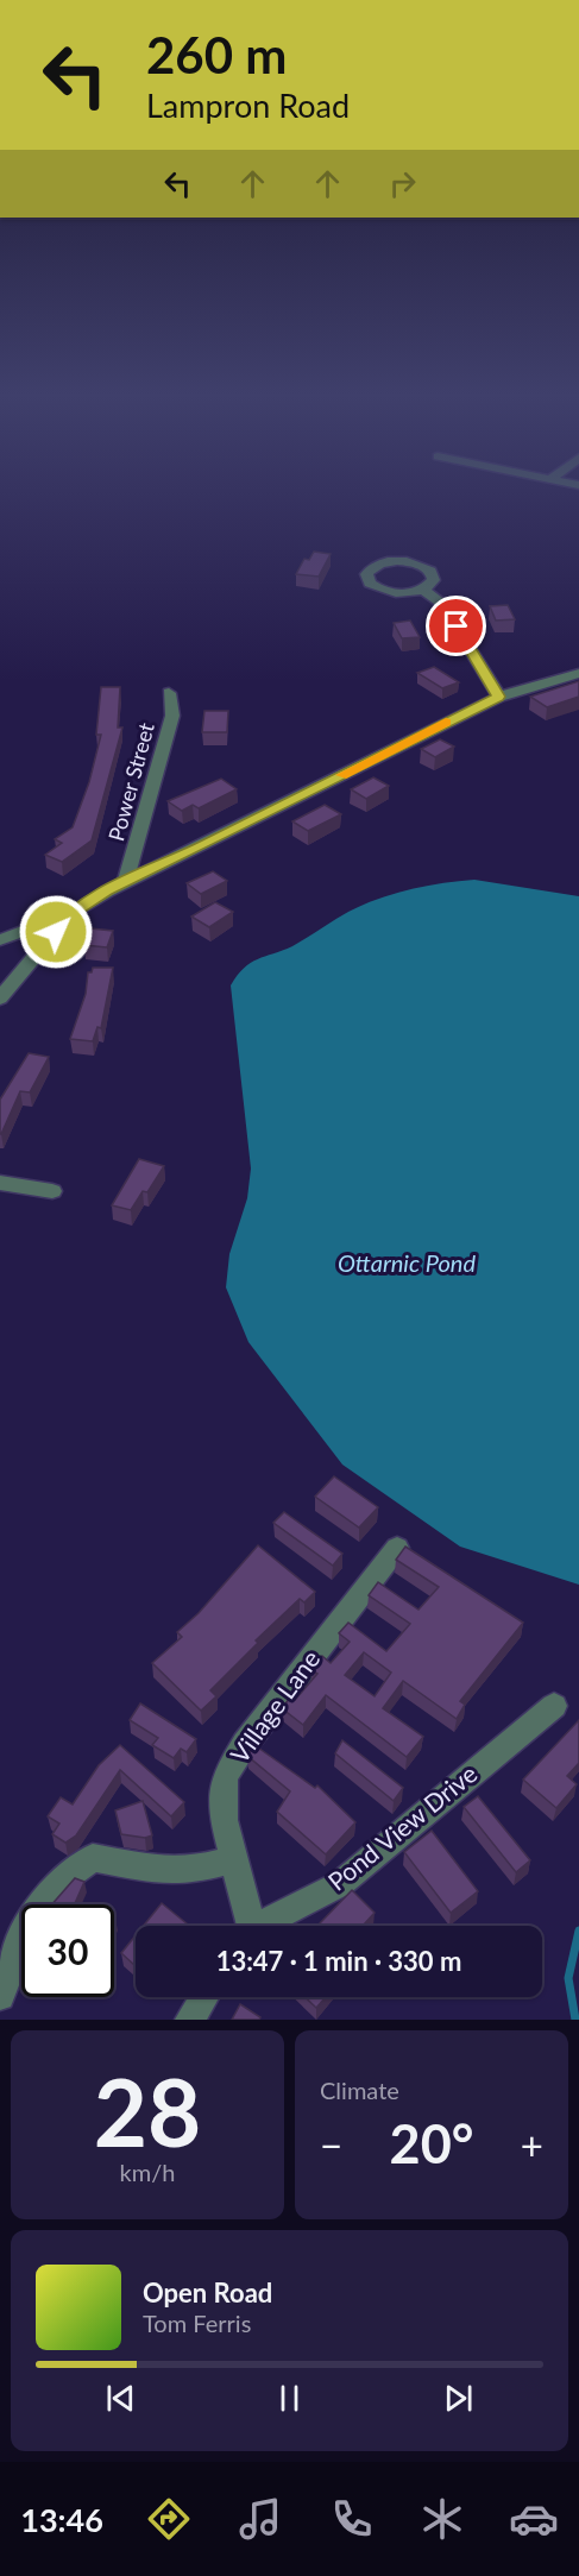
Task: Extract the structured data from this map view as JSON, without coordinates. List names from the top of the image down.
{
  "streets": {
    "street": ["Power Street", "Village Lane", "Pond View Drive"]
  },
  "water": ["Ottarnic Pond"],
  "page": {
    "turn": ["260 m", "Lampron Road"],
    "limit": "30",
    "trip": "13:47 · 1 min · 330 m",
    "tile": [
      ["28", "km/h"],
      "Climate"
    ],
    "heat": ["−", "20°", "+"],
    "song": ["Open Road", "Tom Ferris"],
    "tabs": "13:46"
  }
}
